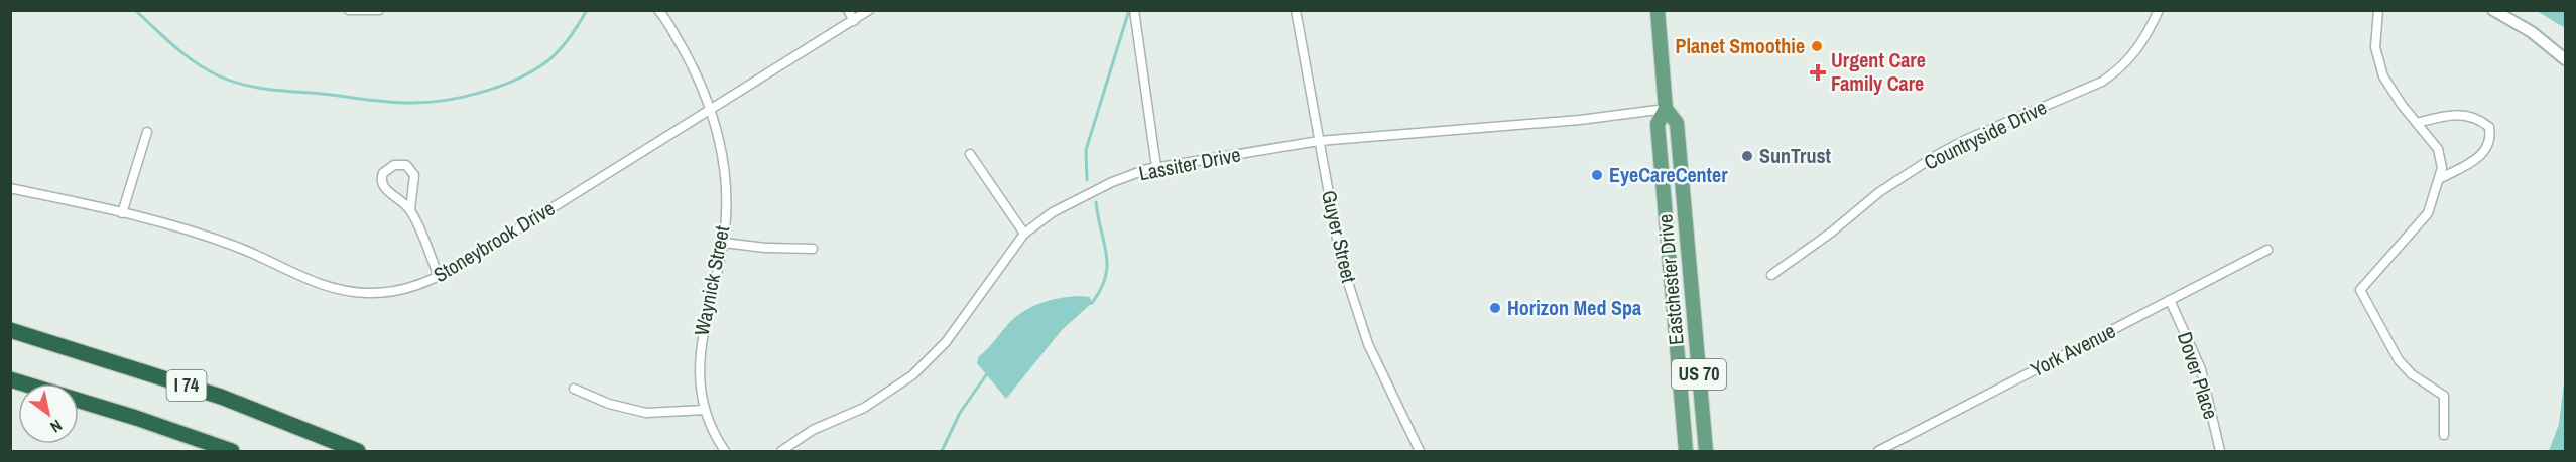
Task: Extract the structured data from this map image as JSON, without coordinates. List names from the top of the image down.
{
  "streets": {
    "highway": ["I 74"],
    "main road": ["Eastchester Drive", "US 70"],
    "street": [
      "Countryside Drive",
      "Lassiter Drive",
      "Guyer Street",
      "Stoneybrook Drive",
      "Waynick Street",
      "York Avenue",
      "Dover Place"
    ]
  },
  "crossings": [
    ["Lassiter Drive", "Guyer Street"],
    ["Lassiter Drive", "Eastchester Drive"],
    ["Stoneybrook Drive", "Waynick Street"],
    ["York Avenue", "Dover Place"]
  ],
  "places": {
    "other": [
      "Planet Smoothie",
      "SunTrust",
      "EyeCareCenter",
      "Horizon Med Spa"
    ],
    "health": ["Urgent Care Family Care"]
  },
  "north": "bottom right"
}
